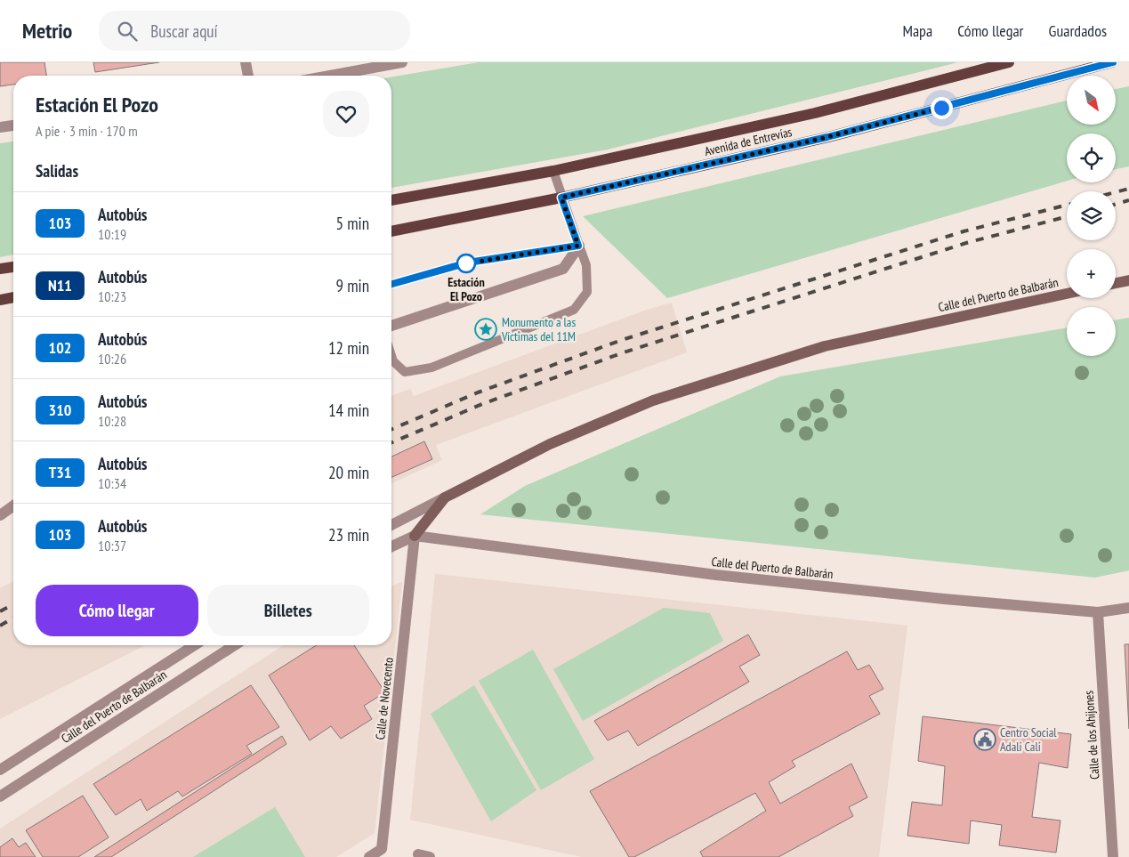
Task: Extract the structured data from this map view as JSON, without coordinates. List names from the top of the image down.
{
  "streets": {
    "main road": ["Avenida de Entrevías"],
    "street": ["Calle del Puerto de Balbarán", "Calle de Novecento", "Calle de los Ahijones"]
  },
  "crossings": [
    ["Calle del Puerto de Balbarán", "Calle de Novecento"],
    ["Calle del Puerto de Balbarán", "Calle de los Ahijones"]
  ],
  "places": {
    "other": ["Estación El Pozo"],
    "place": ["Monumento a las Víctimas del 11M"],
    "public building": ["Centro Social Adali Cali"]
  },
  "lines": ["bus line 103"],
  "north": "bottom right",
  "page": {
    "header": "Metrio",
    "search": "Buscar aquí",
    "nav": ["Mapa", "Cómo llegar", "Guardados"],
    "map_buttons": ["+", "−"],
    "heading": [
      ["Estación El Pozo", "A pie · 3 min · 170 m"],
      "Salidas"
    ],
    "list": [
      {
        "mark": "103",
        "name": "Autobús",
        "note": "10:19",
        "value": "5 min"
      },
      {
        "mark": "N11",
        "name": "Autobús",
        "note": "10:23",
        "value": "9 min"
      },
      {
        "mark": "102",
        "name": "Autobús",
        "note": "10:26",
        "value": "12 min"
      },
      {
        "mark": "310",
        "name": "Autobús",
        "note": "10:28",
        "value": "14 min"
      },
      {
        "mark": "T31",
        "name": "Autobús",
        "note": "10:34",
        "value": "20 min"
      },
      {
        "mark": "103",
        "name": "Autobús",
        "note": "10:37",
        "value": "23 min"
      }
    ],
    "buttons": ["Cómo llegar", "Billetes"]
  }
}
